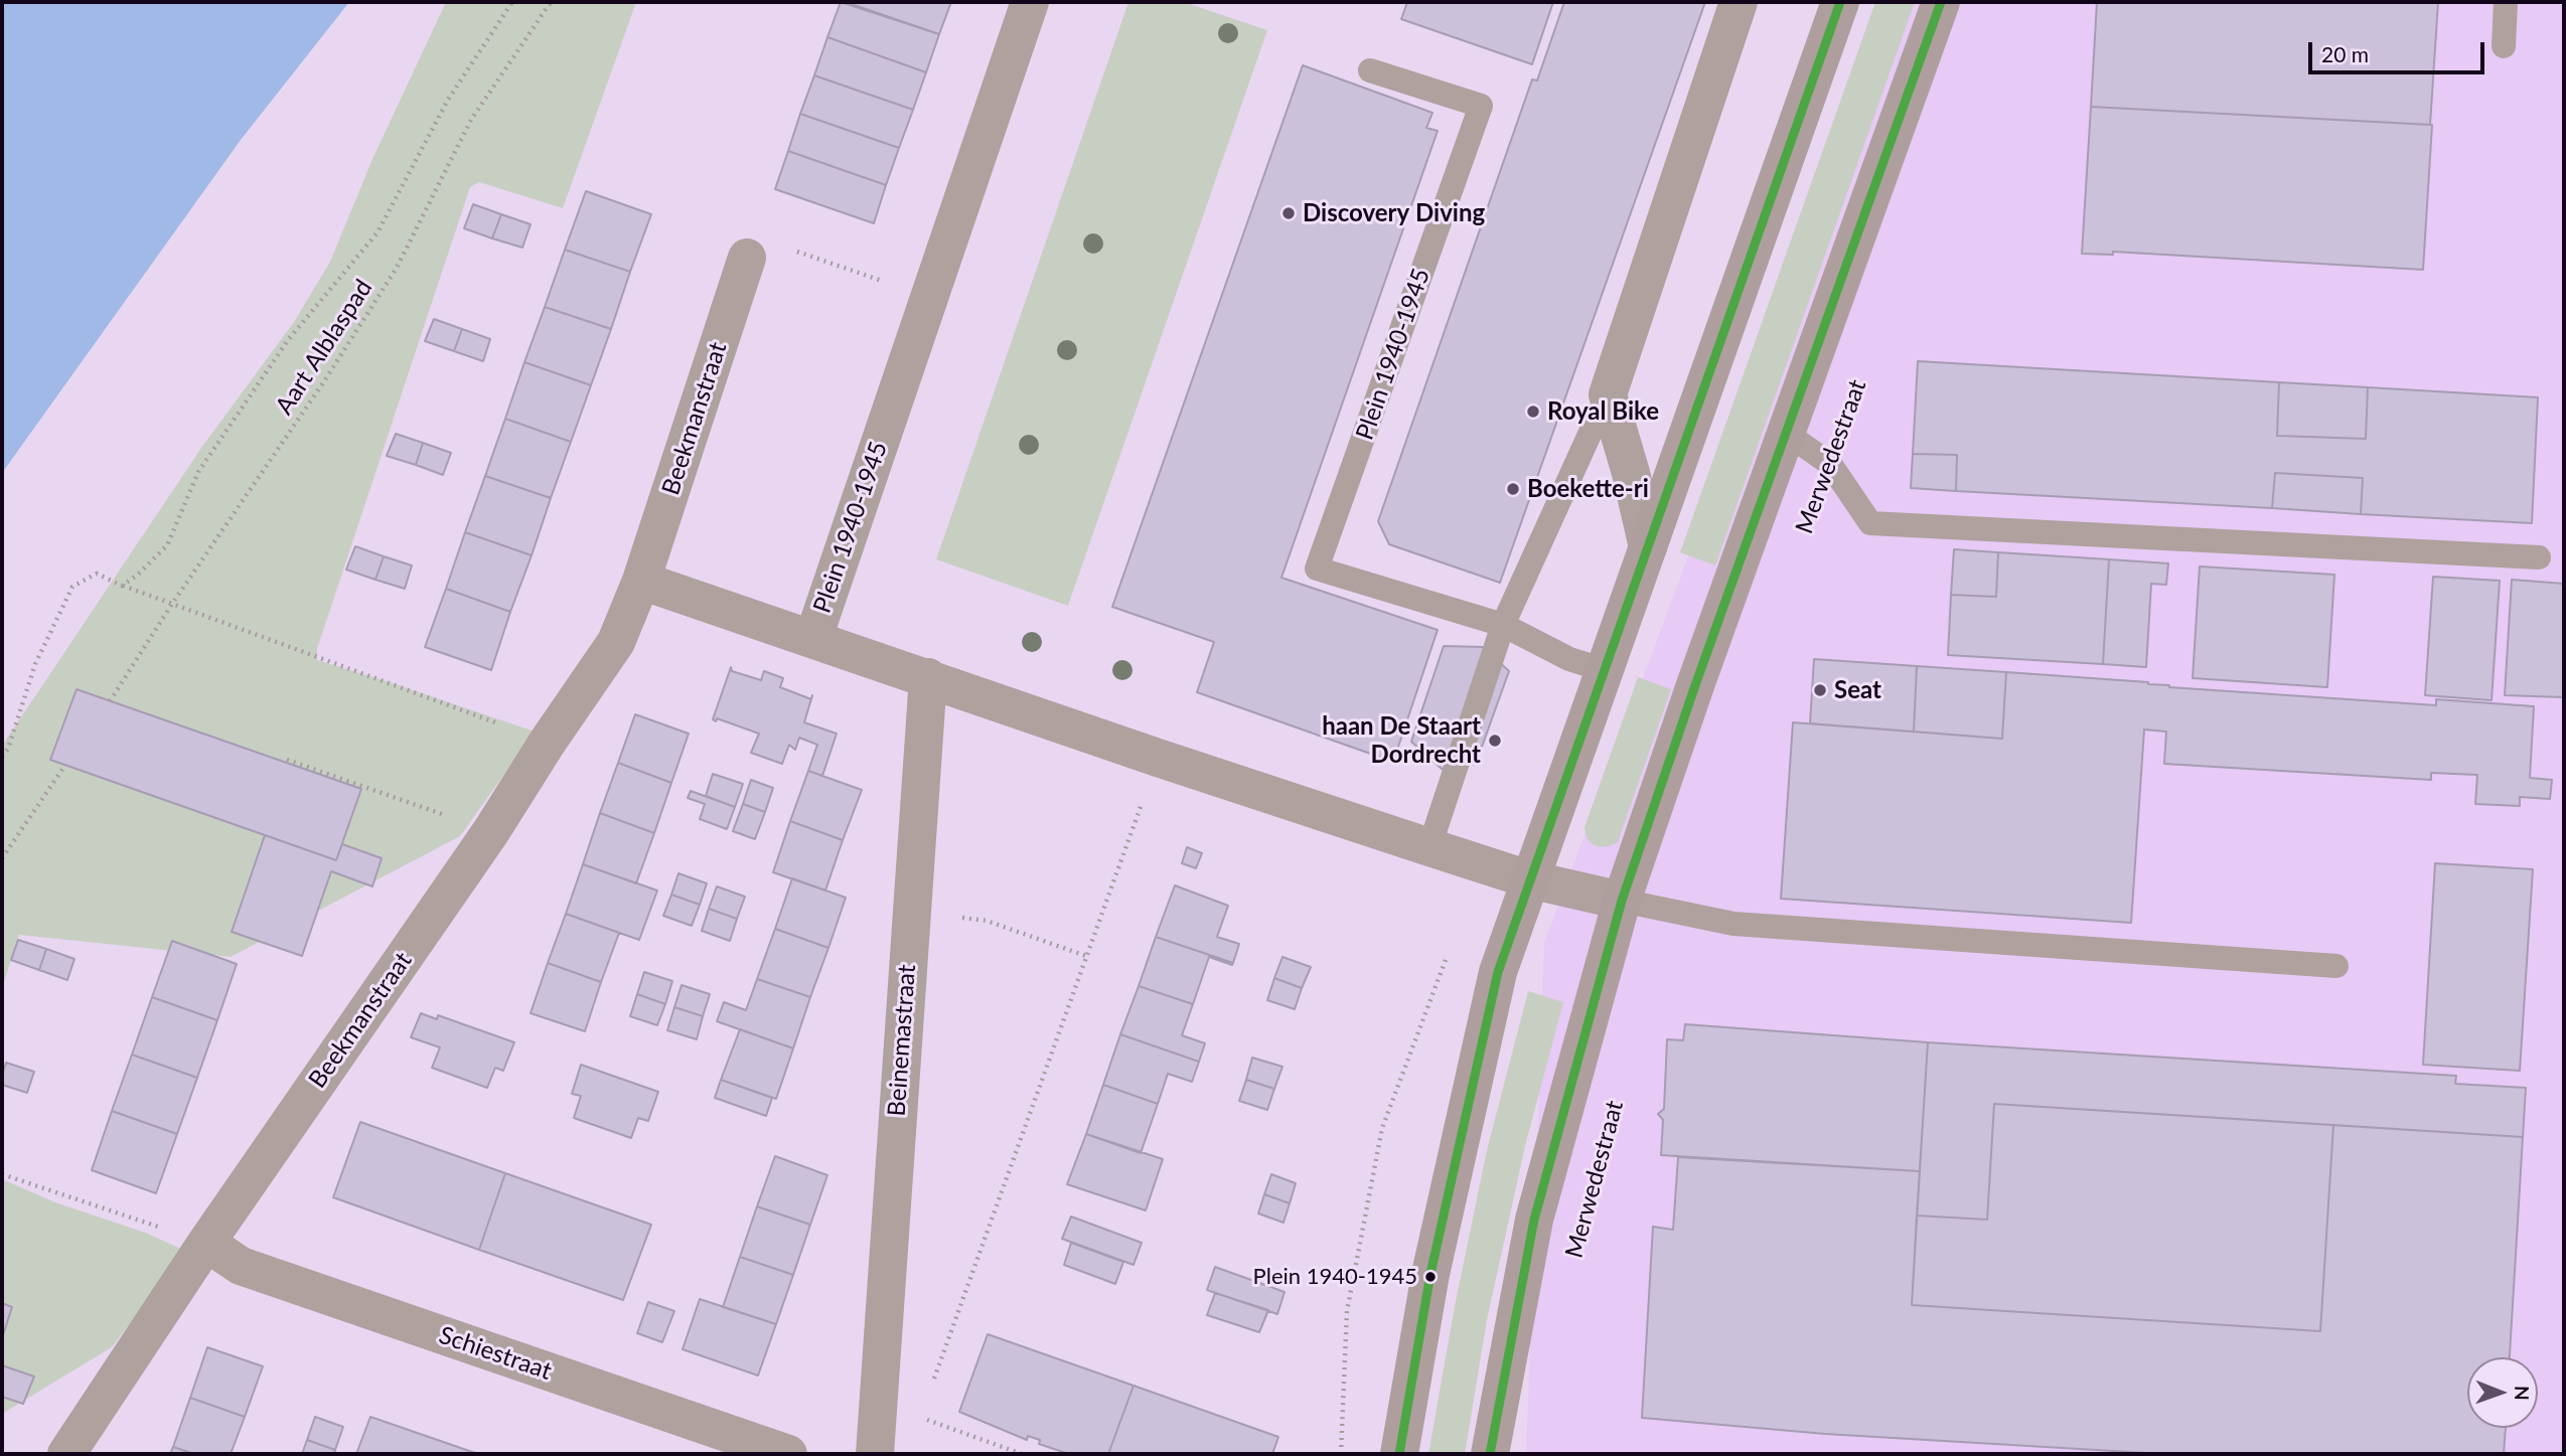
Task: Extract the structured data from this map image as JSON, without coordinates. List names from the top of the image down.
{
  "streets": {
    "main road": ["Merwedestraat"],
    "street": [
      "Plein 1940-1945",
      "Beekmanstraat",
      "Beinemastraat",
      "Schiestraat"
    ],
    "path": ["Aart Alblaspad"]
  },
  "crossings": [
    ["Plein 1940-1945", "Beinemastraat"],
    ["Beekmanstraat", "Schiestraat"]
  ],
  "places": [
    "Discovery Diving",
    "Royal Bike",
    "Boekette-ri",
    "Seat",
    "haan De Staart Dordrecht",
    "Plein 1940-1945"
  ],
  "scale_bar": "20 m",
  "north": "right"
}
